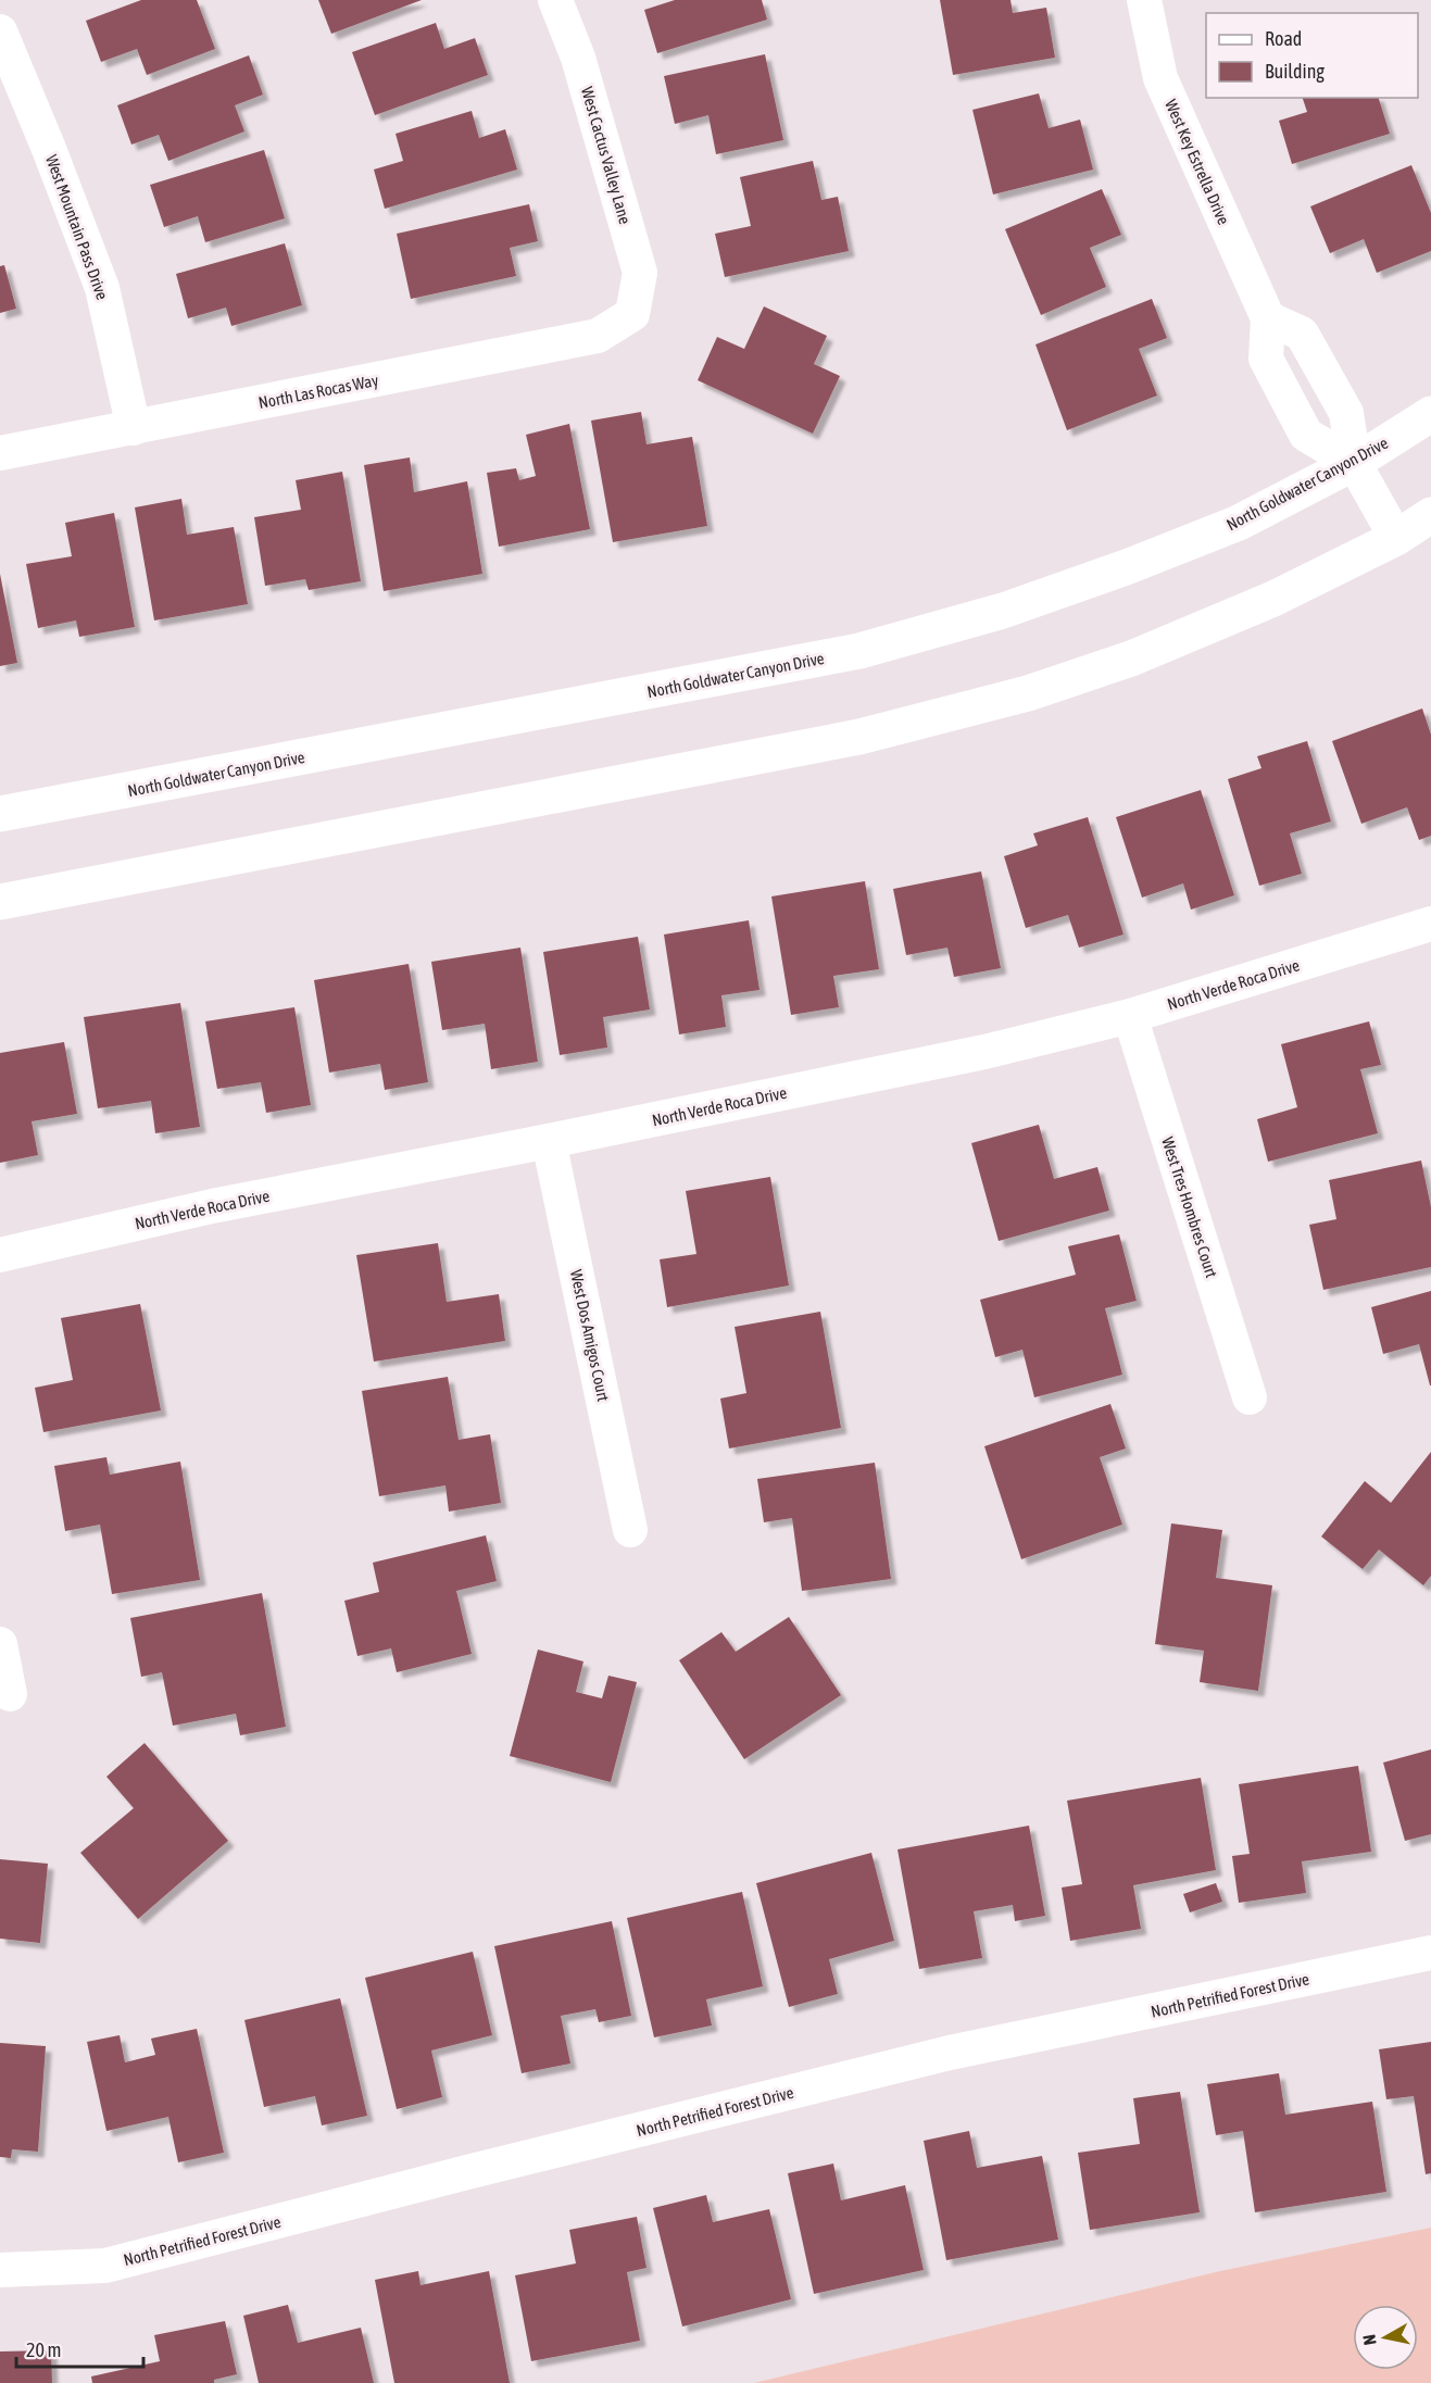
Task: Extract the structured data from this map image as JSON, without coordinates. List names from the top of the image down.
{
  "streets": {
    "street": [
      "West Cactus Valley Lane",
      "West Key Estrella Drive",
      "West Mountain Pass Drive",
      "North Las Rocas Way",
      "North Goldwater Canyon Drive",
      "North Verde Roca Drive",
      "West Tres Hombres Court",
      "West Dos Amigos Court",
      "North Petrified Forest Drive"
    ]
  },
  "crossings": [
    ["West Cactus Valley Lane", "North Las Rocas Way"],
    ["West Key Estrella Drive", "North Goldwater Canyon Drive"],
    ["West Mountain Pass Drive", "North Las Rocas Way"],
    ["North Verde Roca Drive", "West Tres Hombres Court"],
    ["North Verde Roca Drive", "West Dos Amigos Court"]
  ],
  "legend": ["Road", "Building"],
  "scale_bar": "20 m",
  "north": "left"
}
